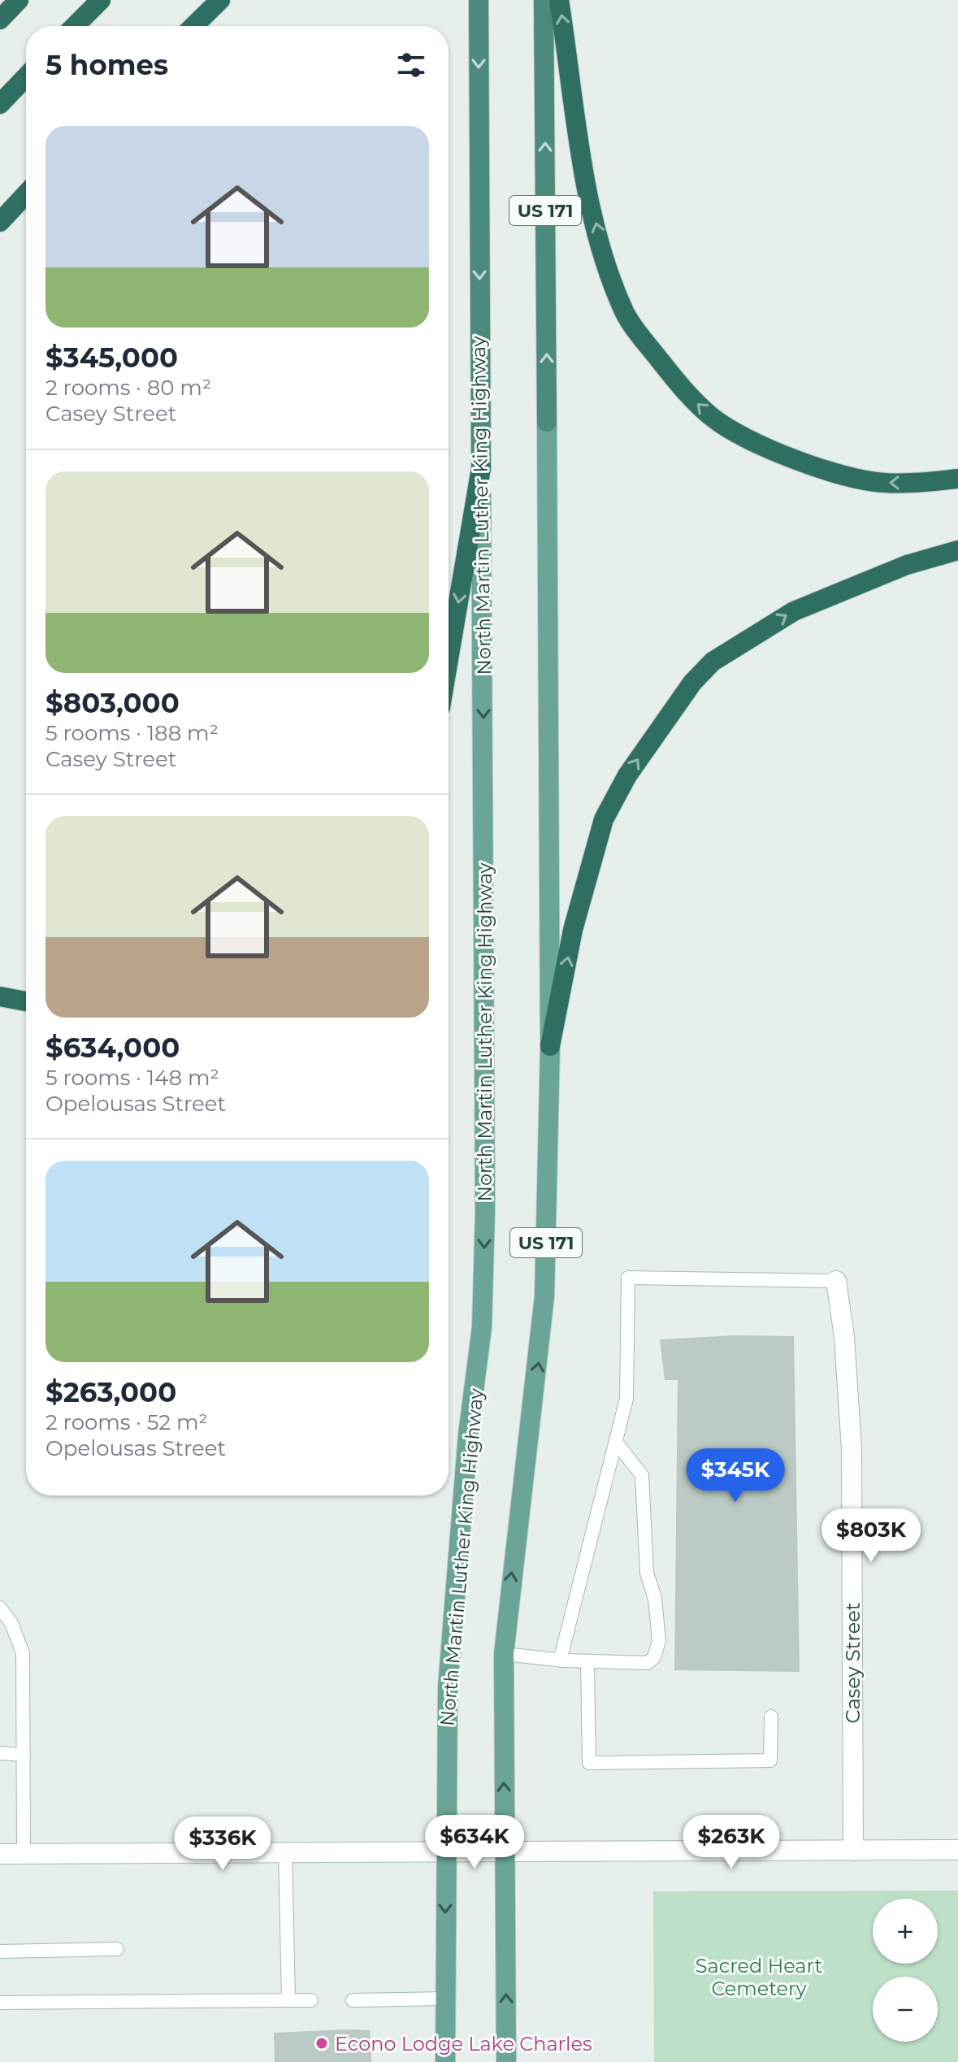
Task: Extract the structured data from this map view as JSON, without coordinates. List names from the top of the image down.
{
  "streets": {
    "highway": ["US 171", "North Martin Luther King Highway"],
    "street": ["Casey Street"]
  },
  "parks": ["Sacred Heart Cemetery"],
  "places": ["Econo Lodge Lake Charles"],
  "page": {
    "heading": "5 homes",
    "list": [
      {
        "name": "$345,000",
        "note": "2 rooms · 80 m² · Casey Street"
      },
      {
        "name": "$803,000",
        "note": "5 rooms · 188 m² · Casey Street"
      },
      {
        "name": "$634,000",
        "note": "5 rooms · 148 m² · Opelousas Street"
      },
      {
        "name": "$263,000",
        "note": "2 rooms · 52 m² · Opelousas Street"
      }
    ],
    "price": [
      "$345K",
      "$803K",
      "$634K",
      "$263K",
      "$336K"
    ],
    "map_buttons": ["+", "−"]
  }
}
